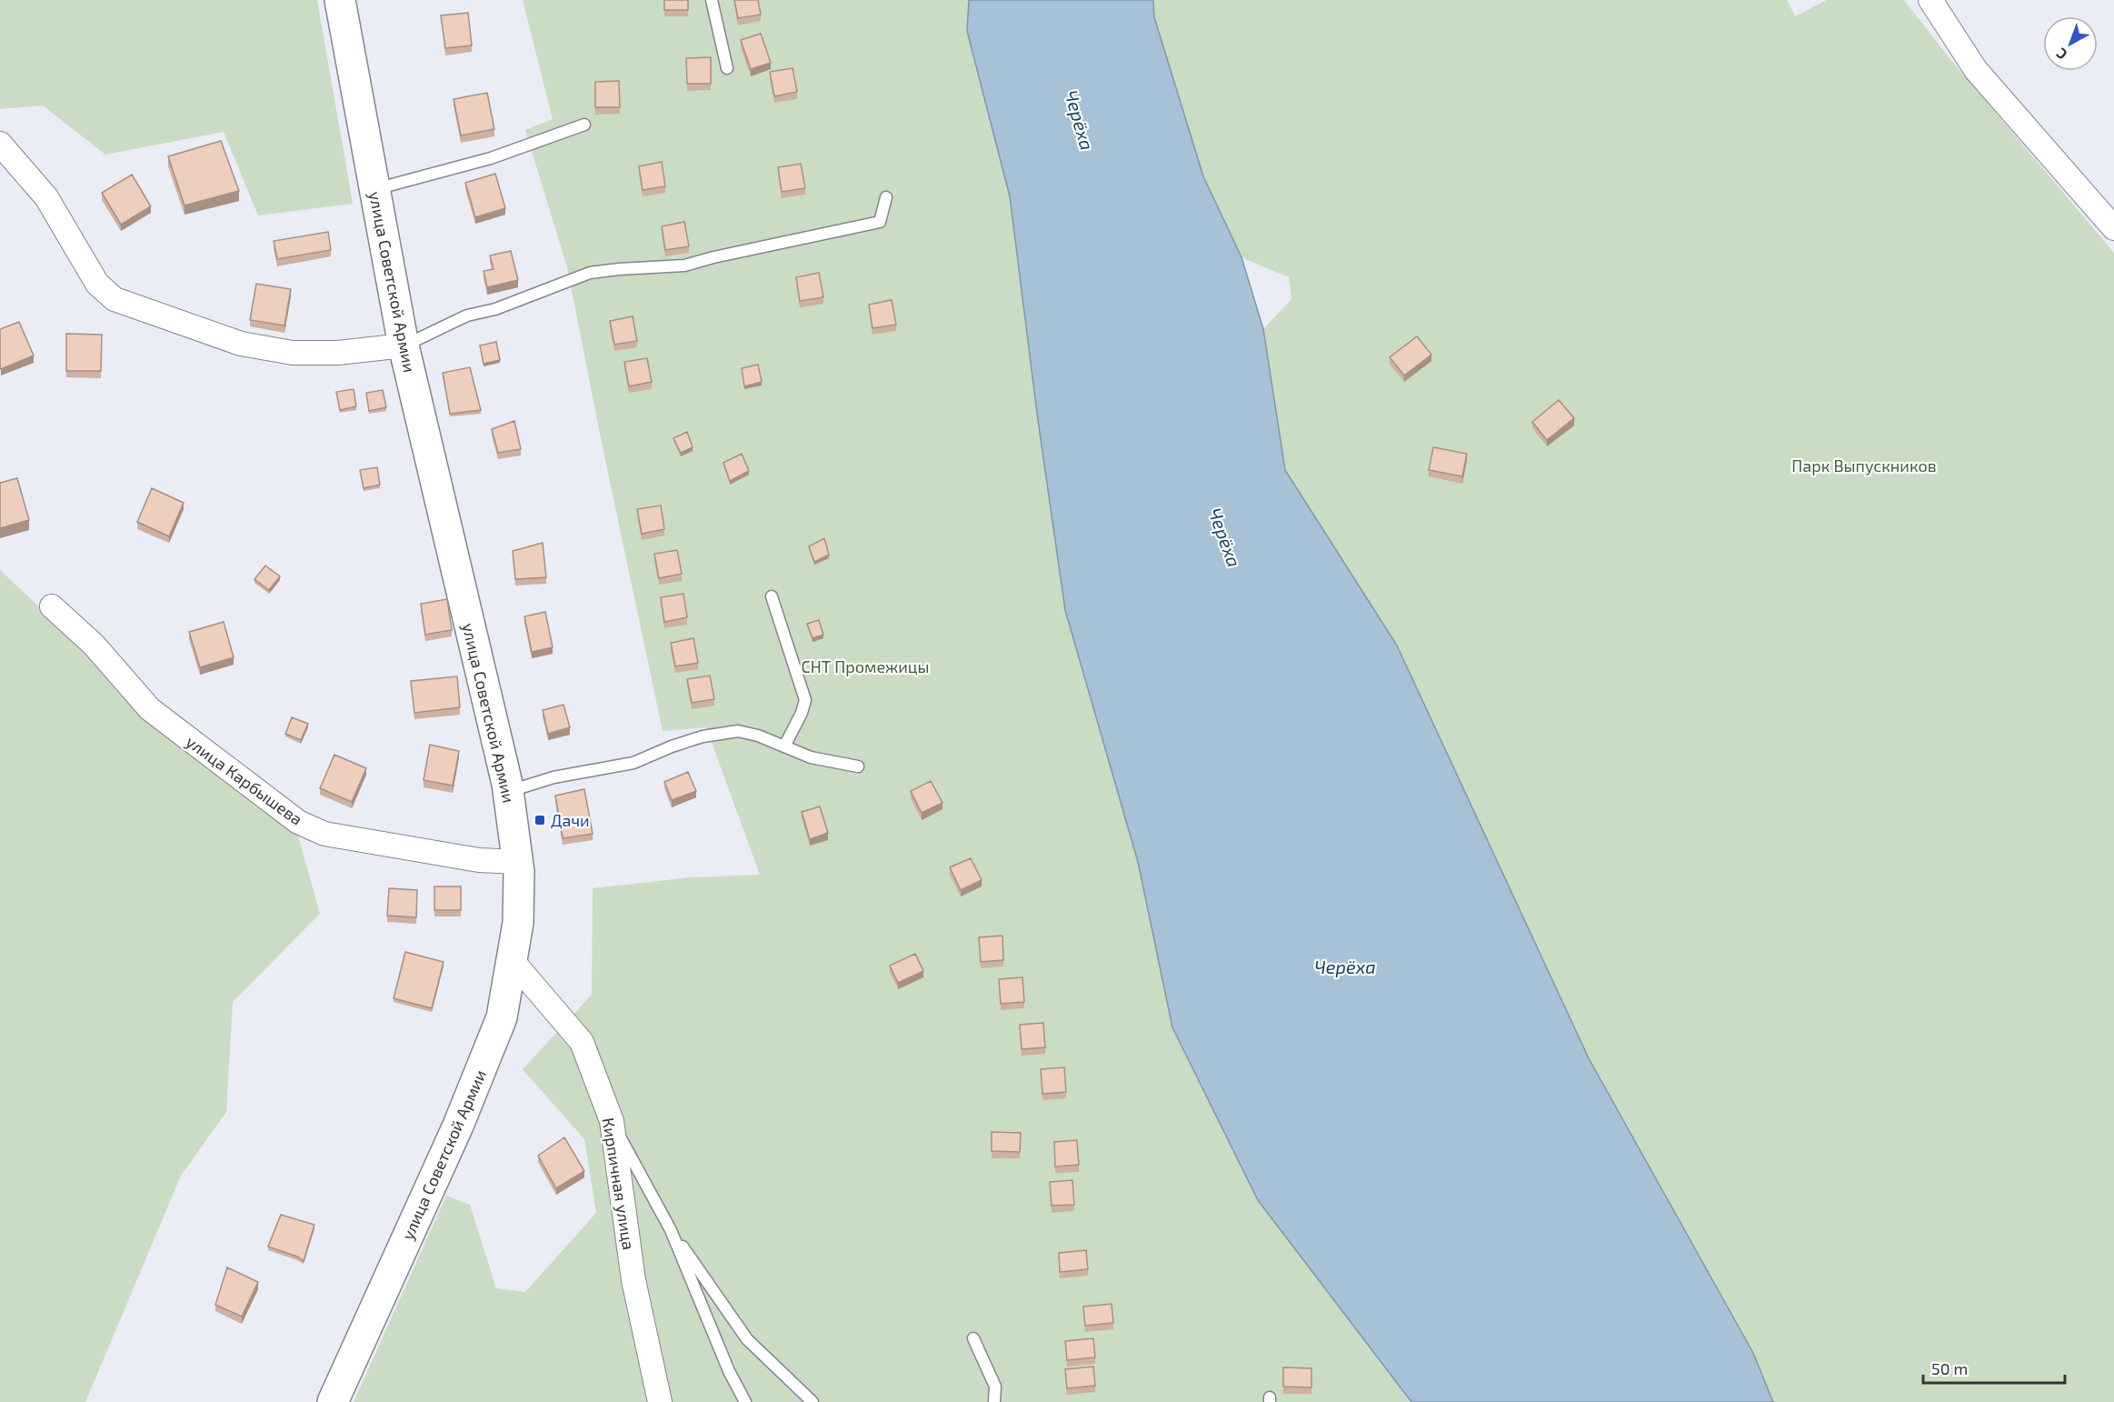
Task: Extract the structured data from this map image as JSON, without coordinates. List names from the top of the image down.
{
  "streets": {
    "main road": ["улица Советской Армии"],
    "street": ["улица Карбышева", "Кирпичная улица"]
  },
  "crossings": [
    ["улица Советской Армии", "улица Карбышева"],
    ["улица Советской Армии", "Кирпичная улица"]
  ],
  "water": ["Черёха"],
  "parks": ["Парк Выпускников", "СНТ Промежицы"],
  "places": {
    "transit": ["Дачи"]
  },
  "scale_bar": "50 m",
  "north": "bottom left"
}
